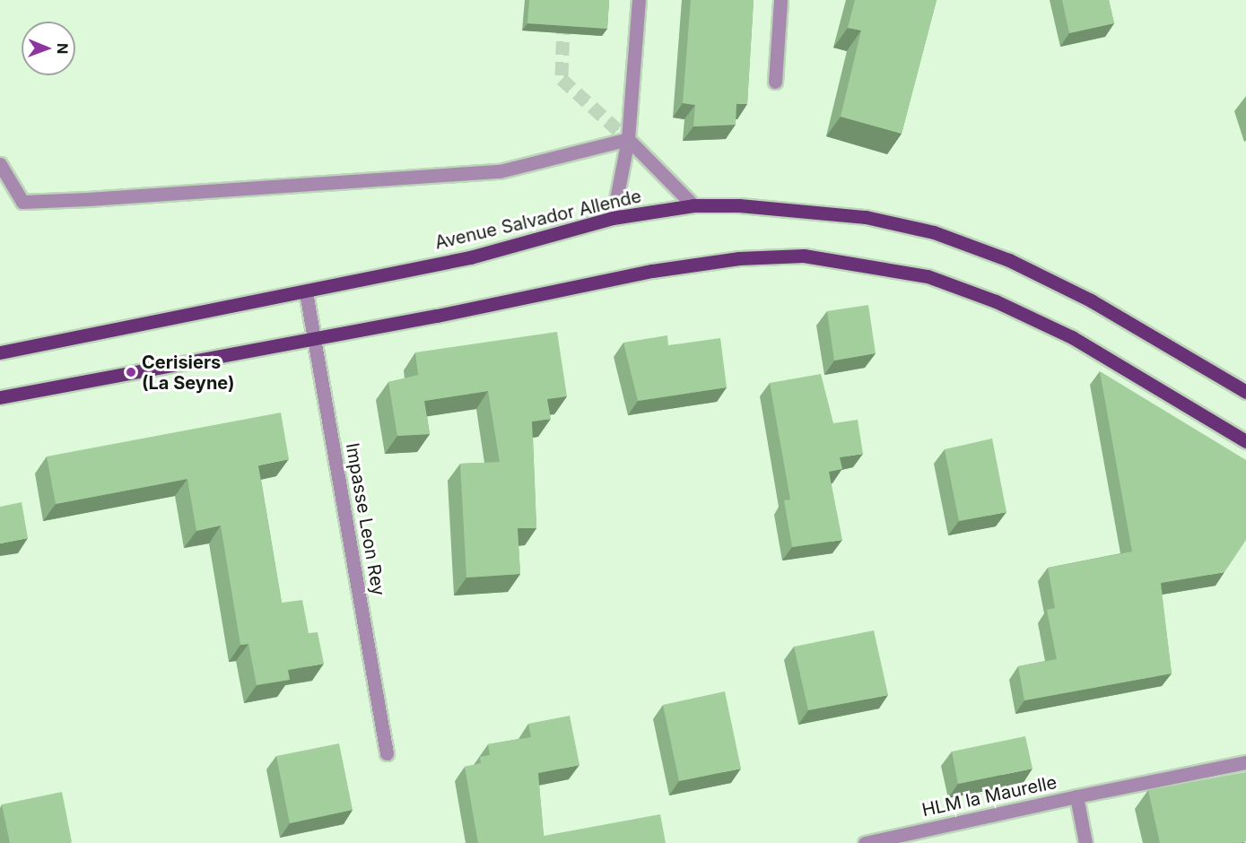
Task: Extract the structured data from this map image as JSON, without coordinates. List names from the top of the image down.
{
  "streets": {
    "main road": ["Avenue Salvador Allende"],
    "street": ["Impasse Leon Rey", "HLM la Maurelle"]
  },
  "crossings": [
    ["Avenue Salvador Allende", "Impasse Leon Rey"]
  ],
  "places": ["Cerisiers (La Seyne)"],
  "north": "right"
}
